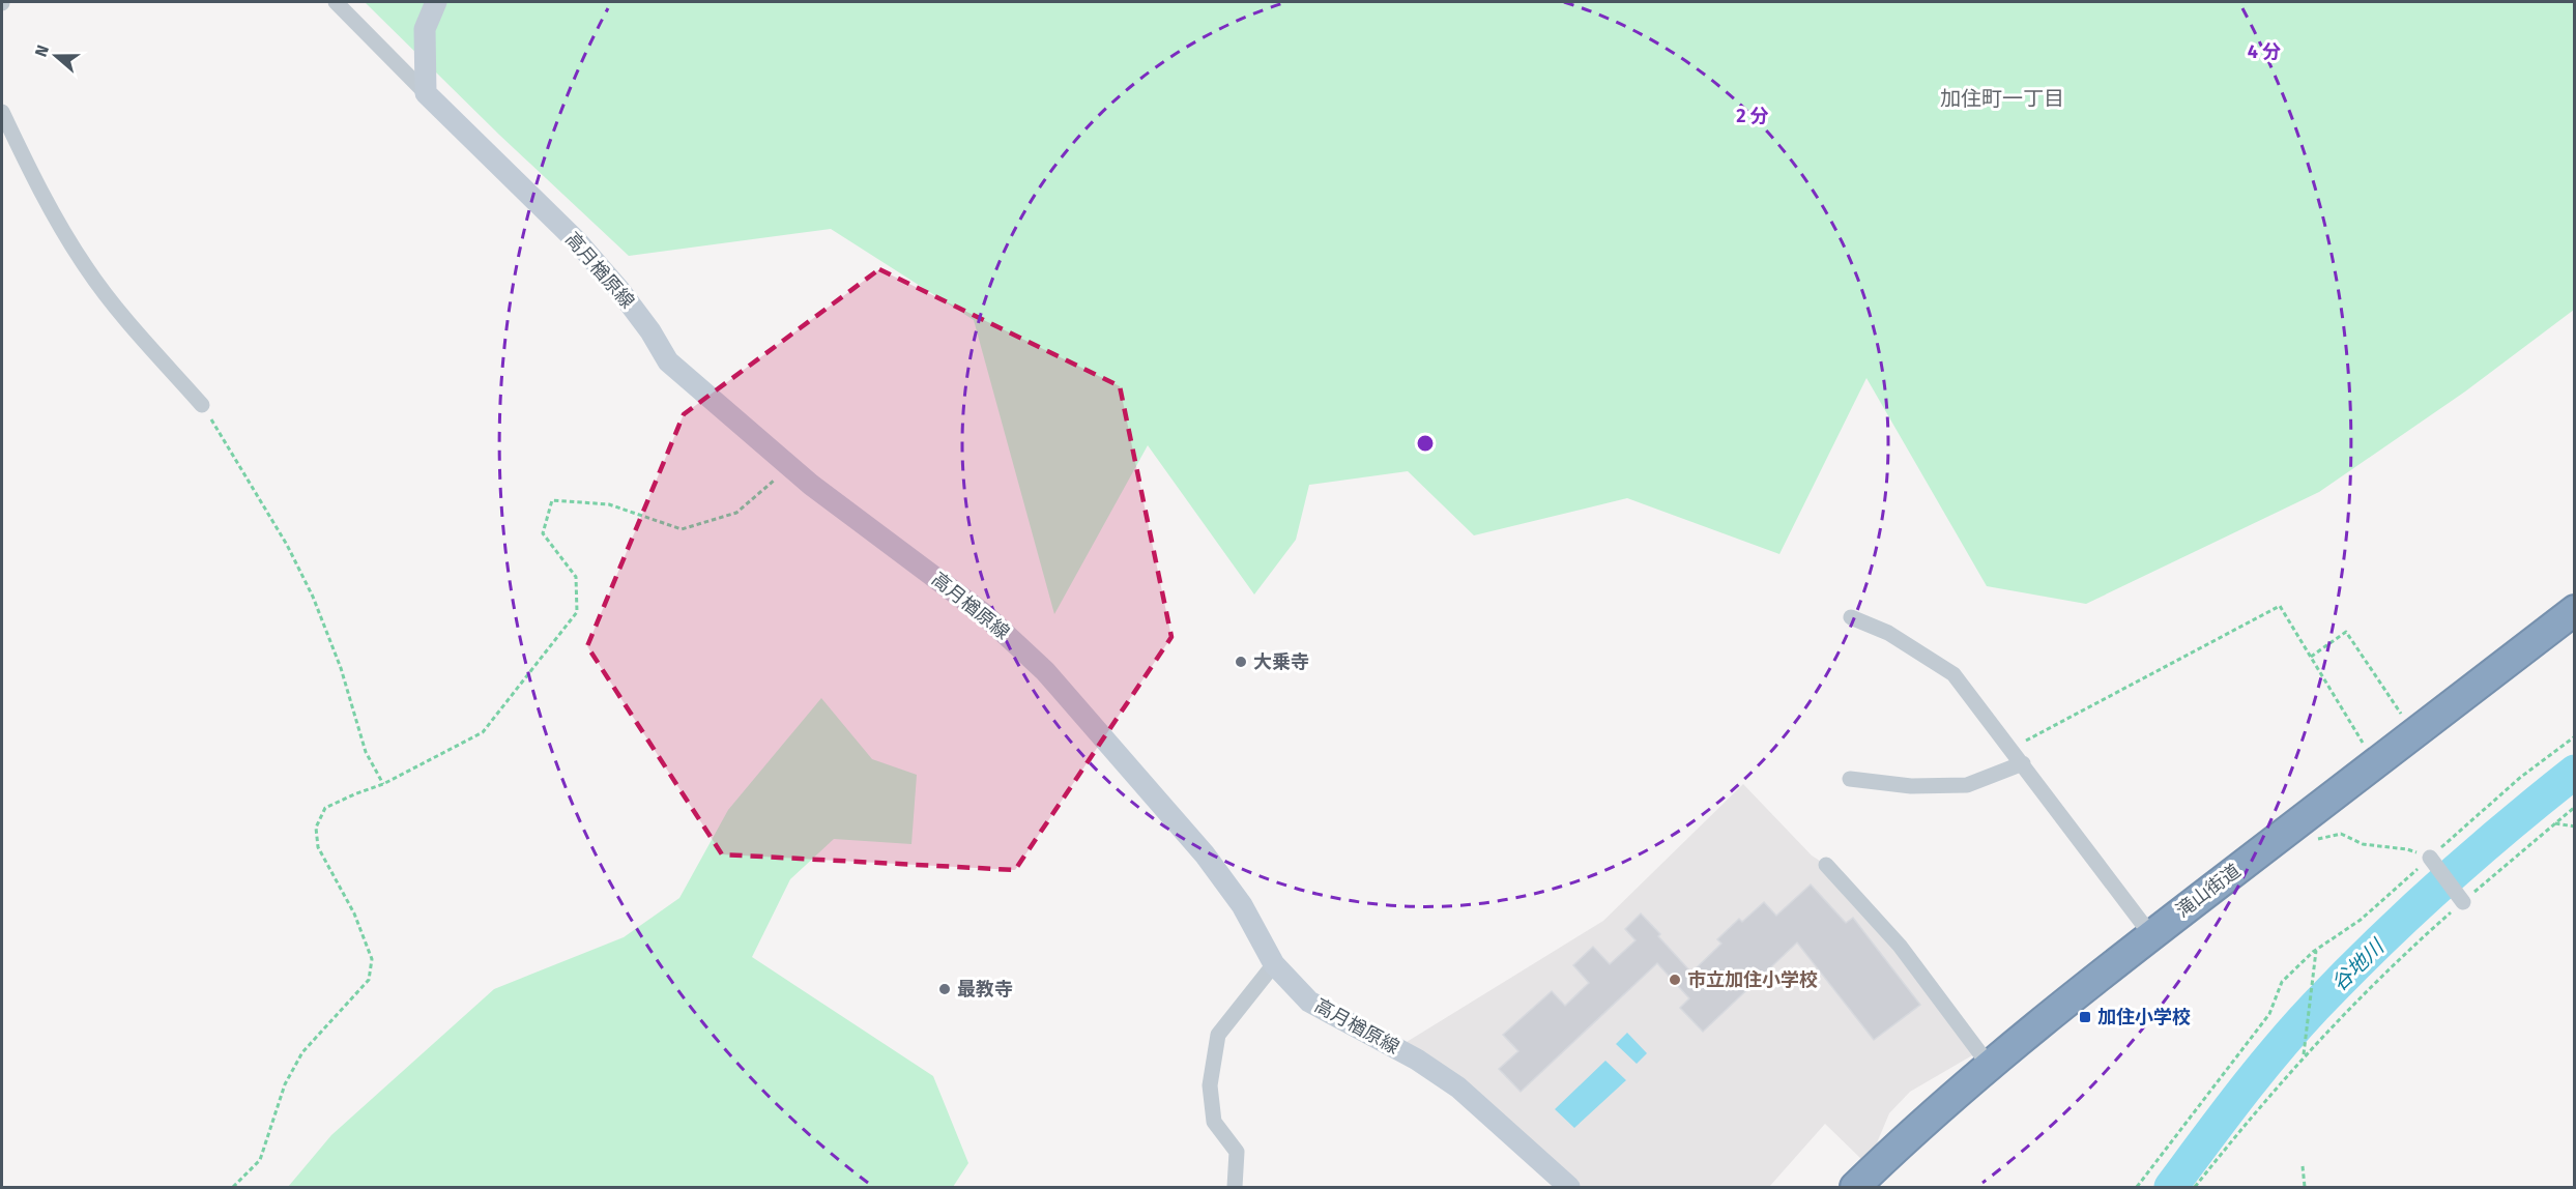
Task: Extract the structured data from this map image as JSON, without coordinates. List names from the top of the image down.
{
  "streets": {
    "highway": ["滝山街道"],
    "main road": ["高月楢原線"]
  },
  "districts": ["加住町一丁目"],
  "water": ["谷地川"],
  "places": {
    "other": ["大乗寺", "市立加住小学校", "最教寺"],
    "transit": ["加住小学校"]
  },
  "north": "left",
  "rings": ["4 分", "2 分"]
}
